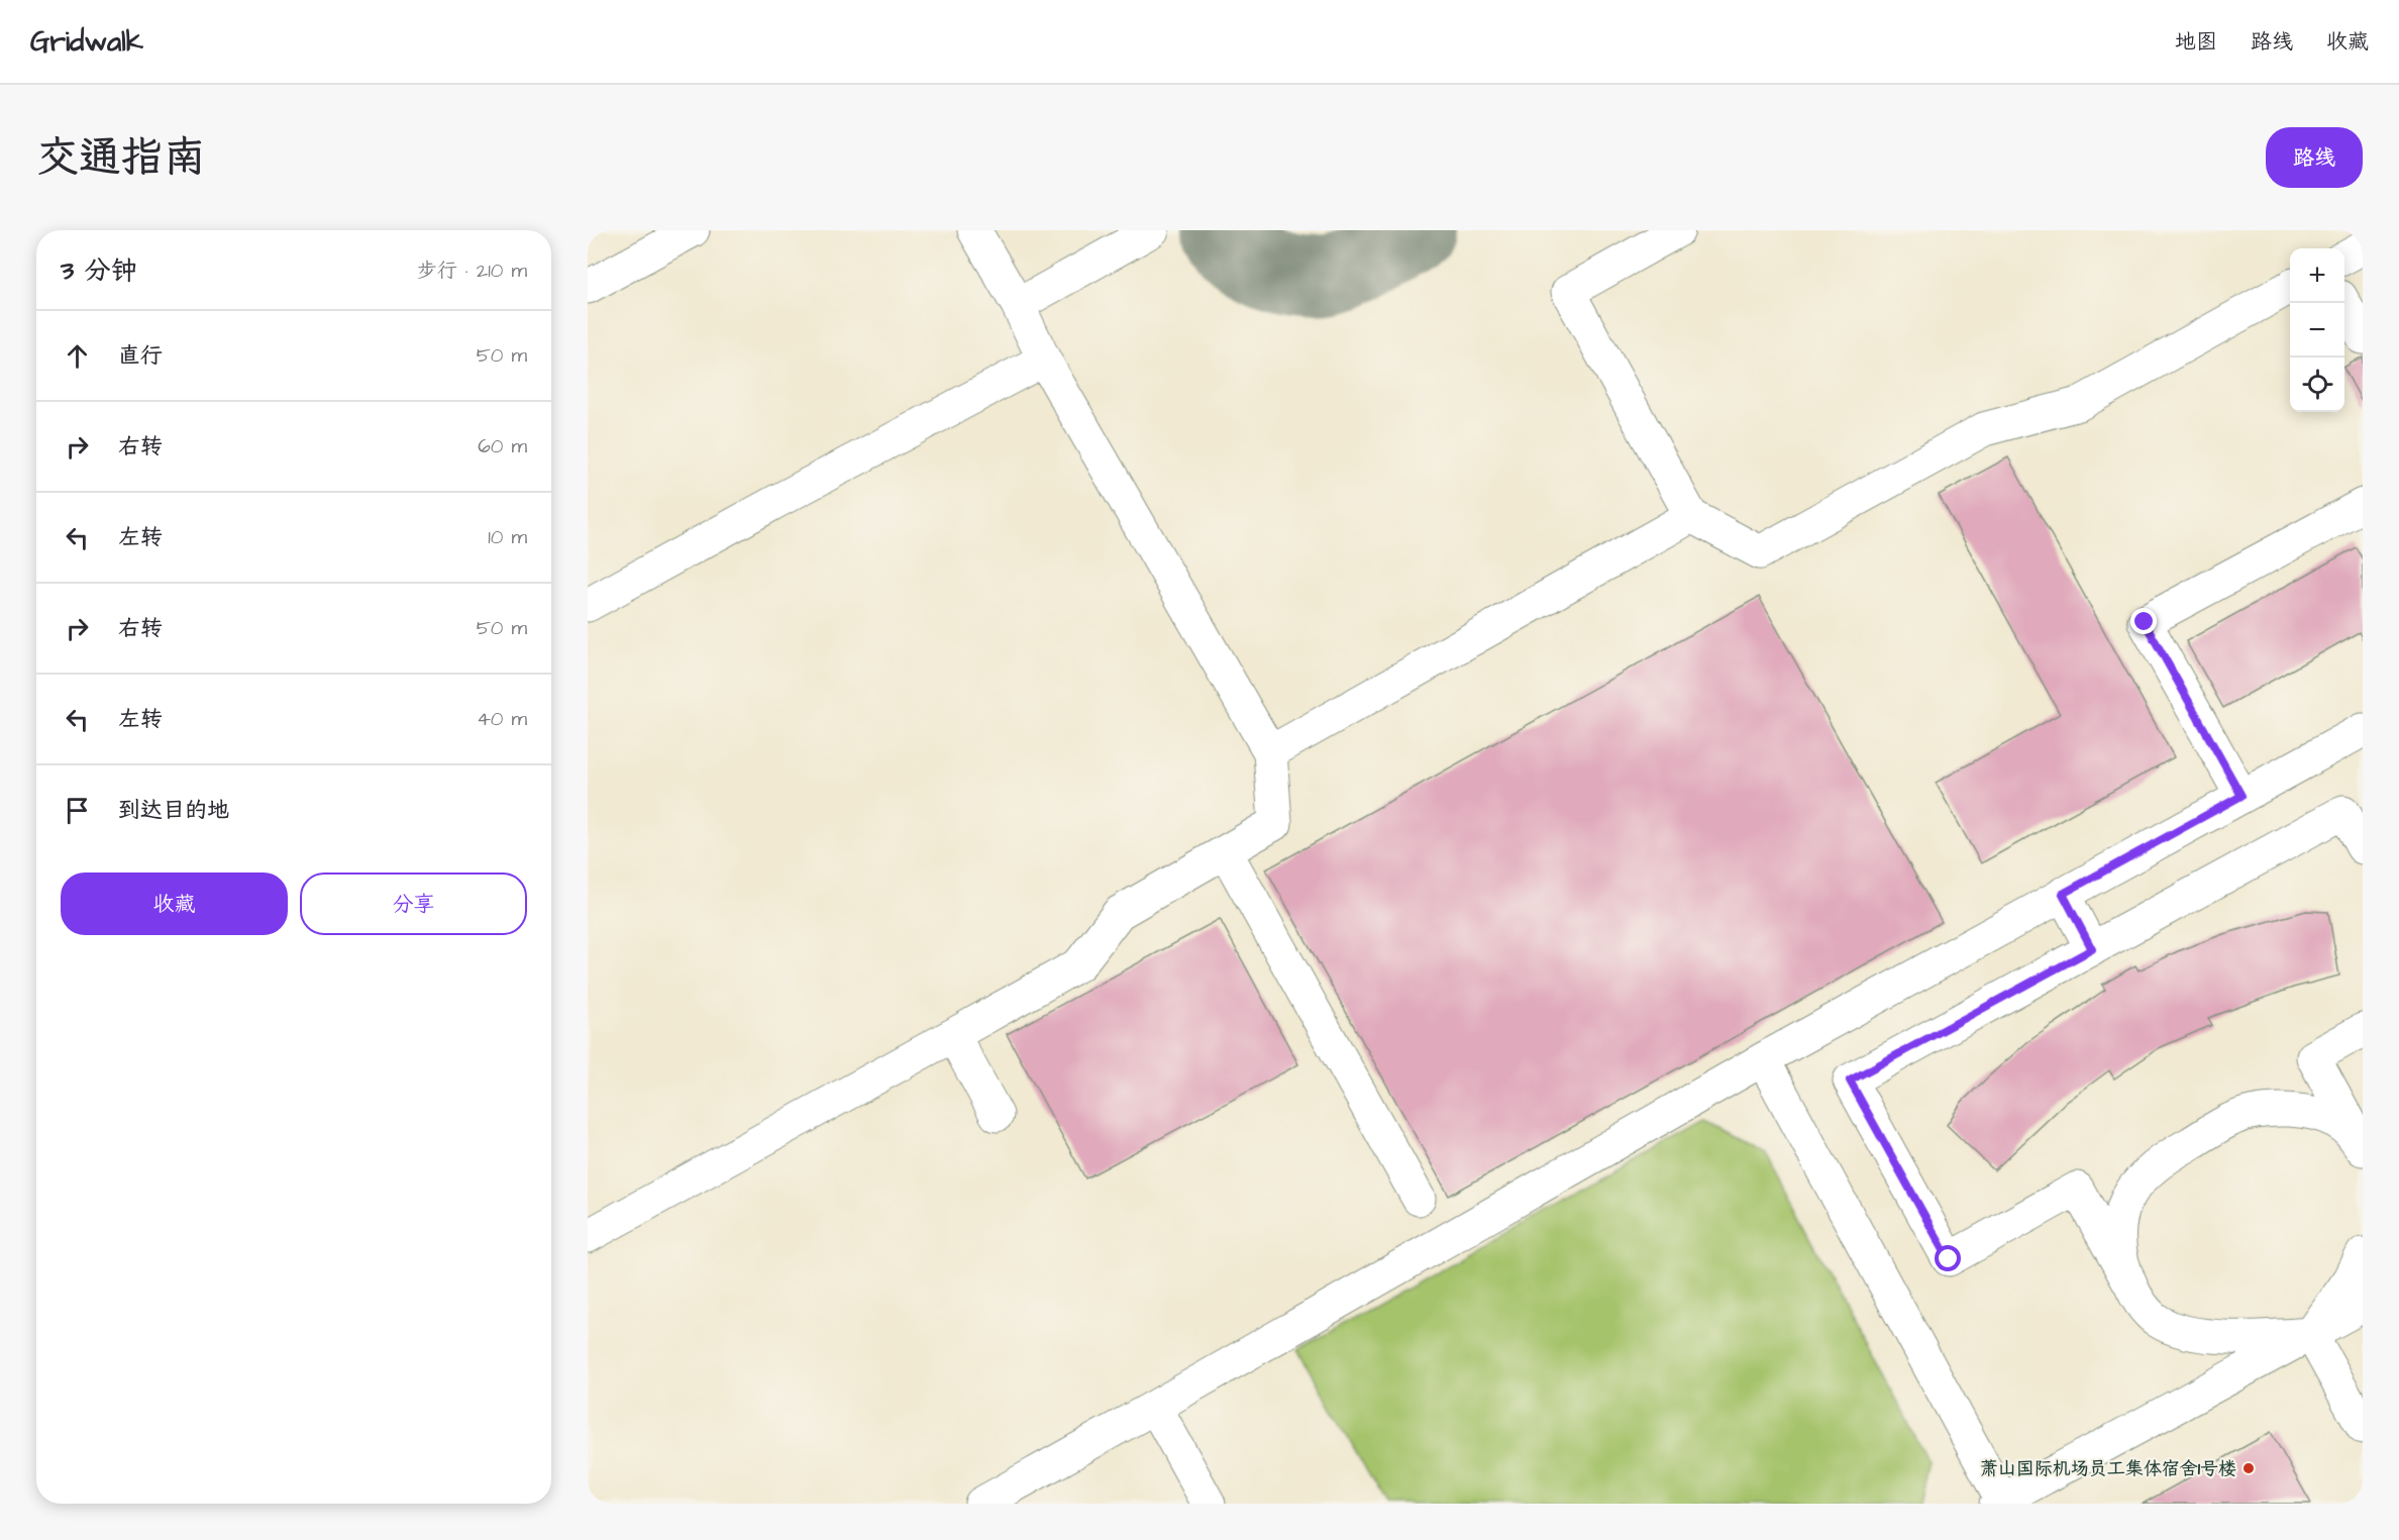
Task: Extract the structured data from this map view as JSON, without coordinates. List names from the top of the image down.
{
  "places": ["萧山国际机场员工集体宿舍1号楼"],
  "page": {
    "header": "Gridwalk",
    "nav": ["地图", "路线", "收藏"],
    "title": "交通指南",
    "buttons": [
      "路线",
      ["收藏", "分享"]
    ],
    "heading": ["3 分钟", "步行 · 210 m"],
    "map_buttons": ["+", "−"],
    "list": [
      ["直行", "50 m"],
      ["右转", "60 m"],
      ["左转", "10 m"],
      ["右转", "50 m"],
      ["左转", "40 m"],
      "到达目的地"
    ]
  }
}
